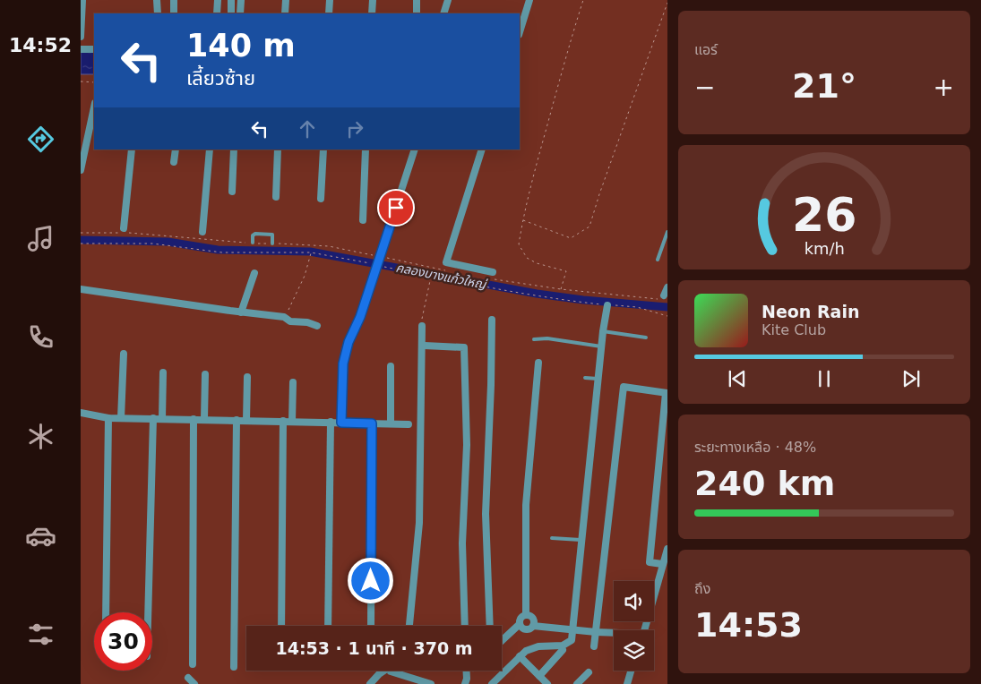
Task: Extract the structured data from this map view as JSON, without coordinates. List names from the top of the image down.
{
  "water": ["คลองบางแก้วใหญ่"],
  "page": {
    "tabs": "14:52",
    "tile": [
      "แอร์",
      ["ระยะทางเหลือ · 48%", "240 km"],
      ["ถึง", "14:53"]
    ],
    "turn": ["140 m", "เลี้ยวซ้าย"],
    "heat": ["−", "21°", "+"],
    "song": ["Neon Rain", "Kite Club"],
    "limit": "30",
    "trip": "14:53 · 1 นาที · 370 m",
    "gauge": ["26", "km/h"]
  }
}
